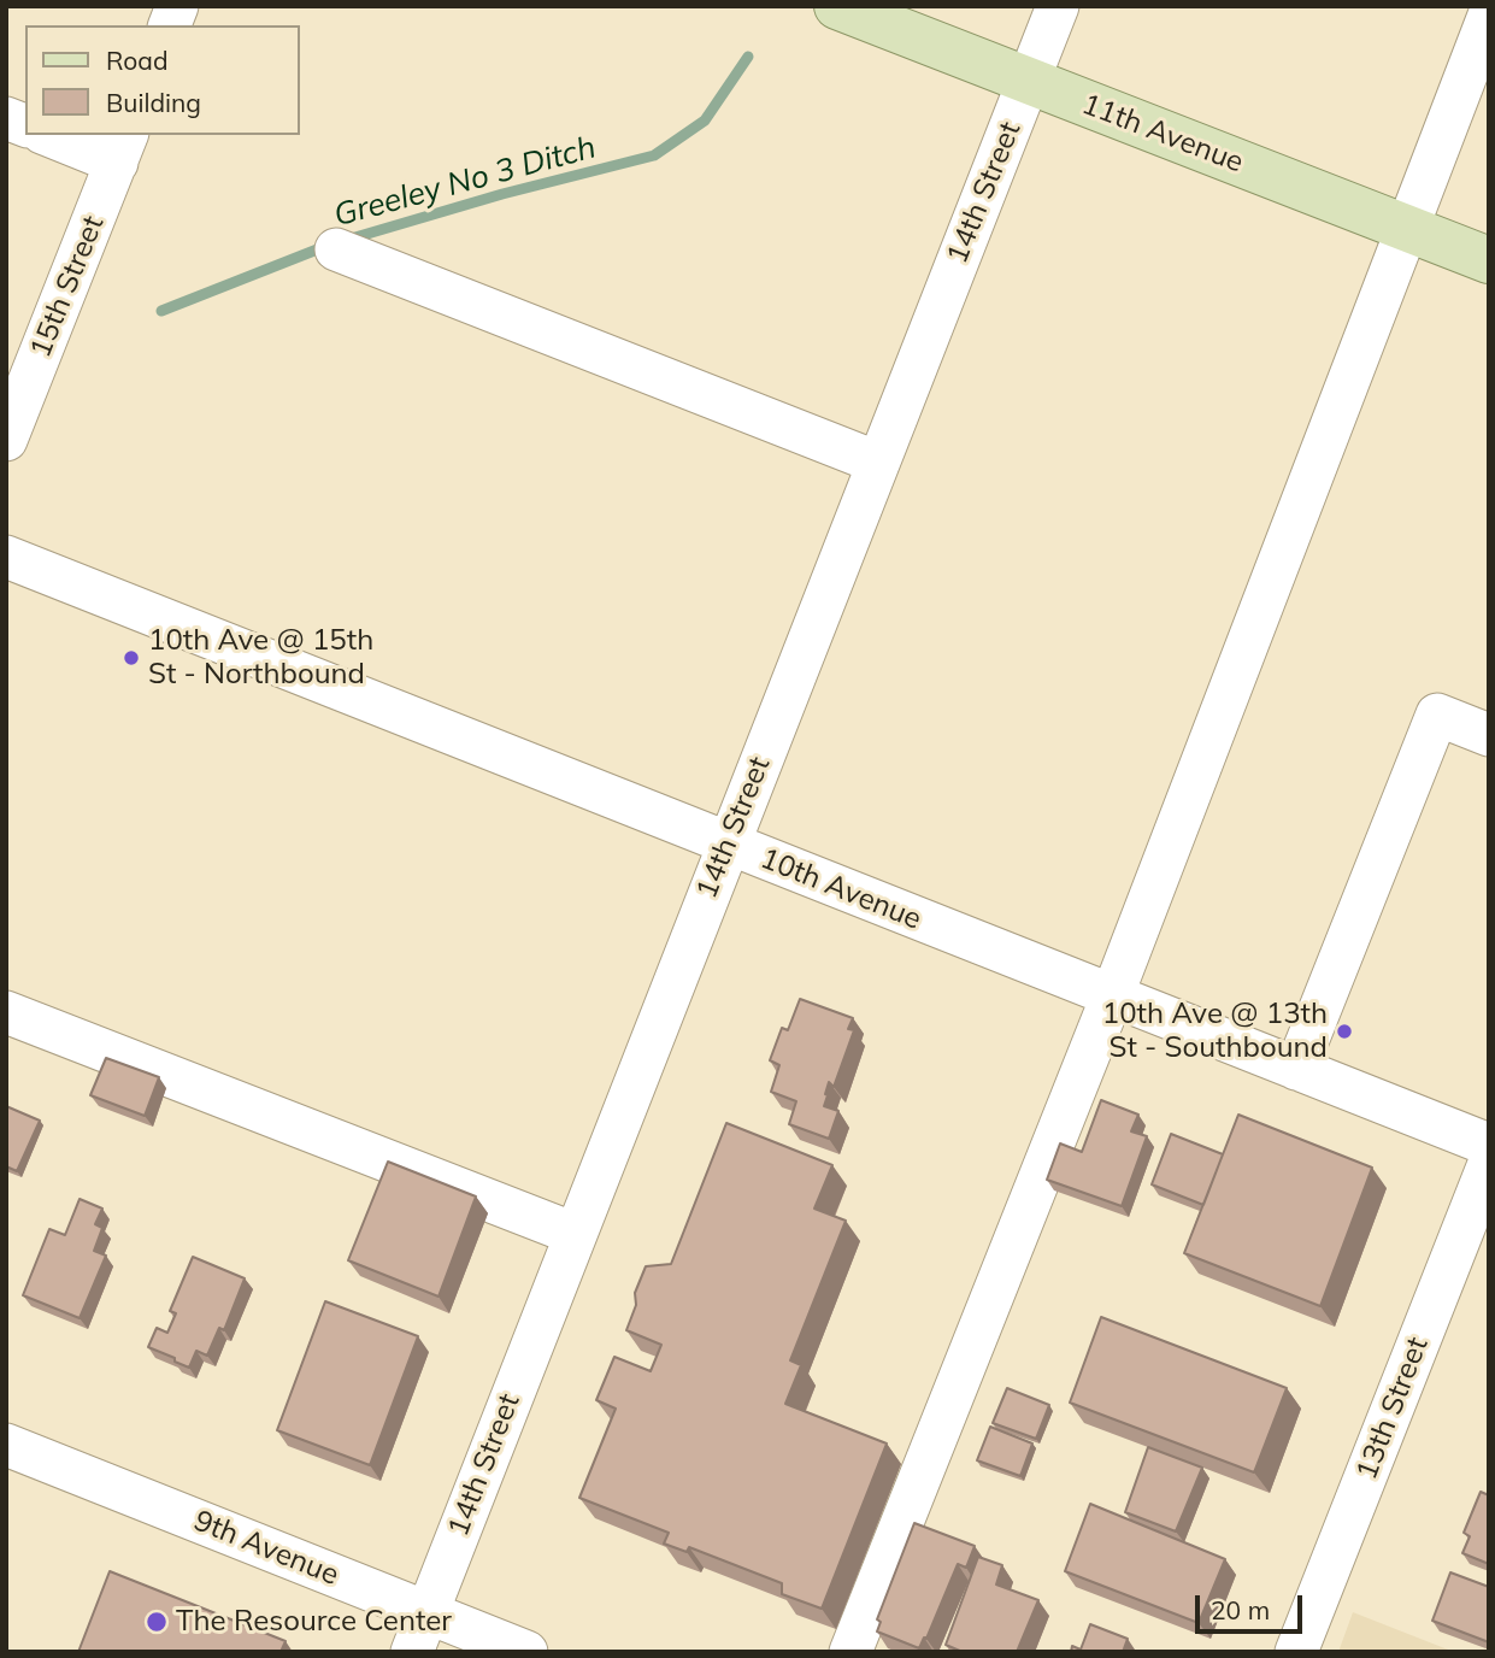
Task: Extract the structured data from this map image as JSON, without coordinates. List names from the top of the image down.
{
  "streets": {
    "main road": ["11th Avenue"],
    "street": [
      "14th Street",
      "15th Street",
      "10th Avenue",
      "13th Street",
      "9th Avenue"
    ]
  },
  "crossings": [
    ["11th Avenue", "14th Street"],
    ["14th Street", "10th Avenue"],
    ["14th Street", "9th Avenue"]
  ],
  "water": ["Greeley No 3 Ditch"],
  "places": ["10th Ave @ 15th St - Northbound", "10th Ave @ 13th St - Southbound", "The Resource Center"],
  "legend": ["Road", "Building"],
  "scale_bar": "20 m"
}
